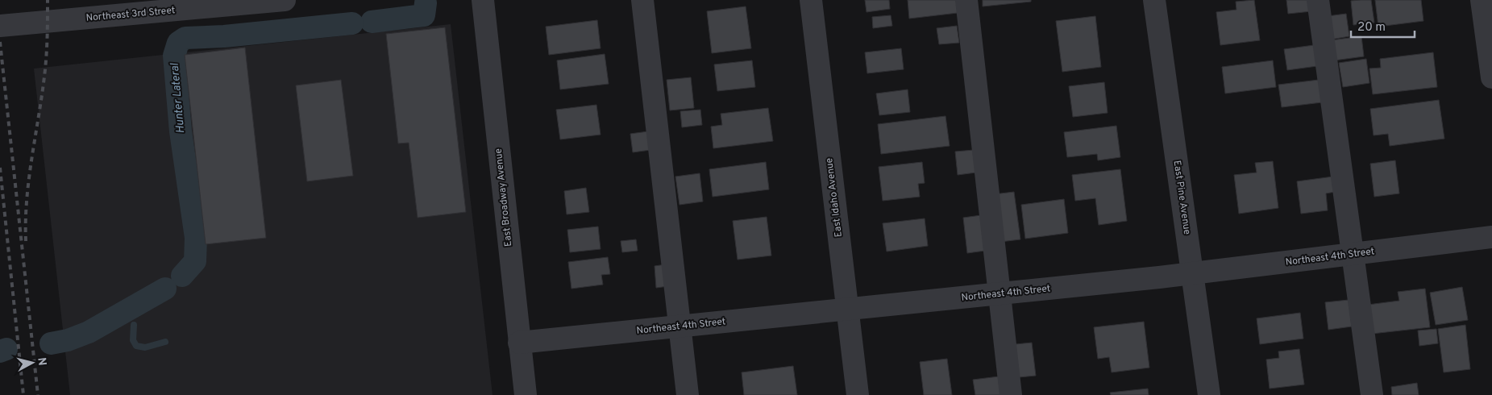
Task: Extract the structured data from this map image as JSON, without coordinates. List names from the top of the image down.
{
  "streets": {
    "street": [
      "Northeast 3rd Street",
      "East Broadway Avenue",
      "East Idaho Avenue",
      "East Pine Avenue",
      "Northeast 4th Street"
    ]
  },
  "crossings": [
    ["East Broadway Avenue", "Northeast 4th Street"],
    ["East Idaho Avenue", "Northeast 4th Street"],
    ["East Pine Avenue", "Northeast 4th Street"]
  ],
  "water": ["Hunter Lateral"],
  "scale_bar": "20 m",
  "north": "right"
}
